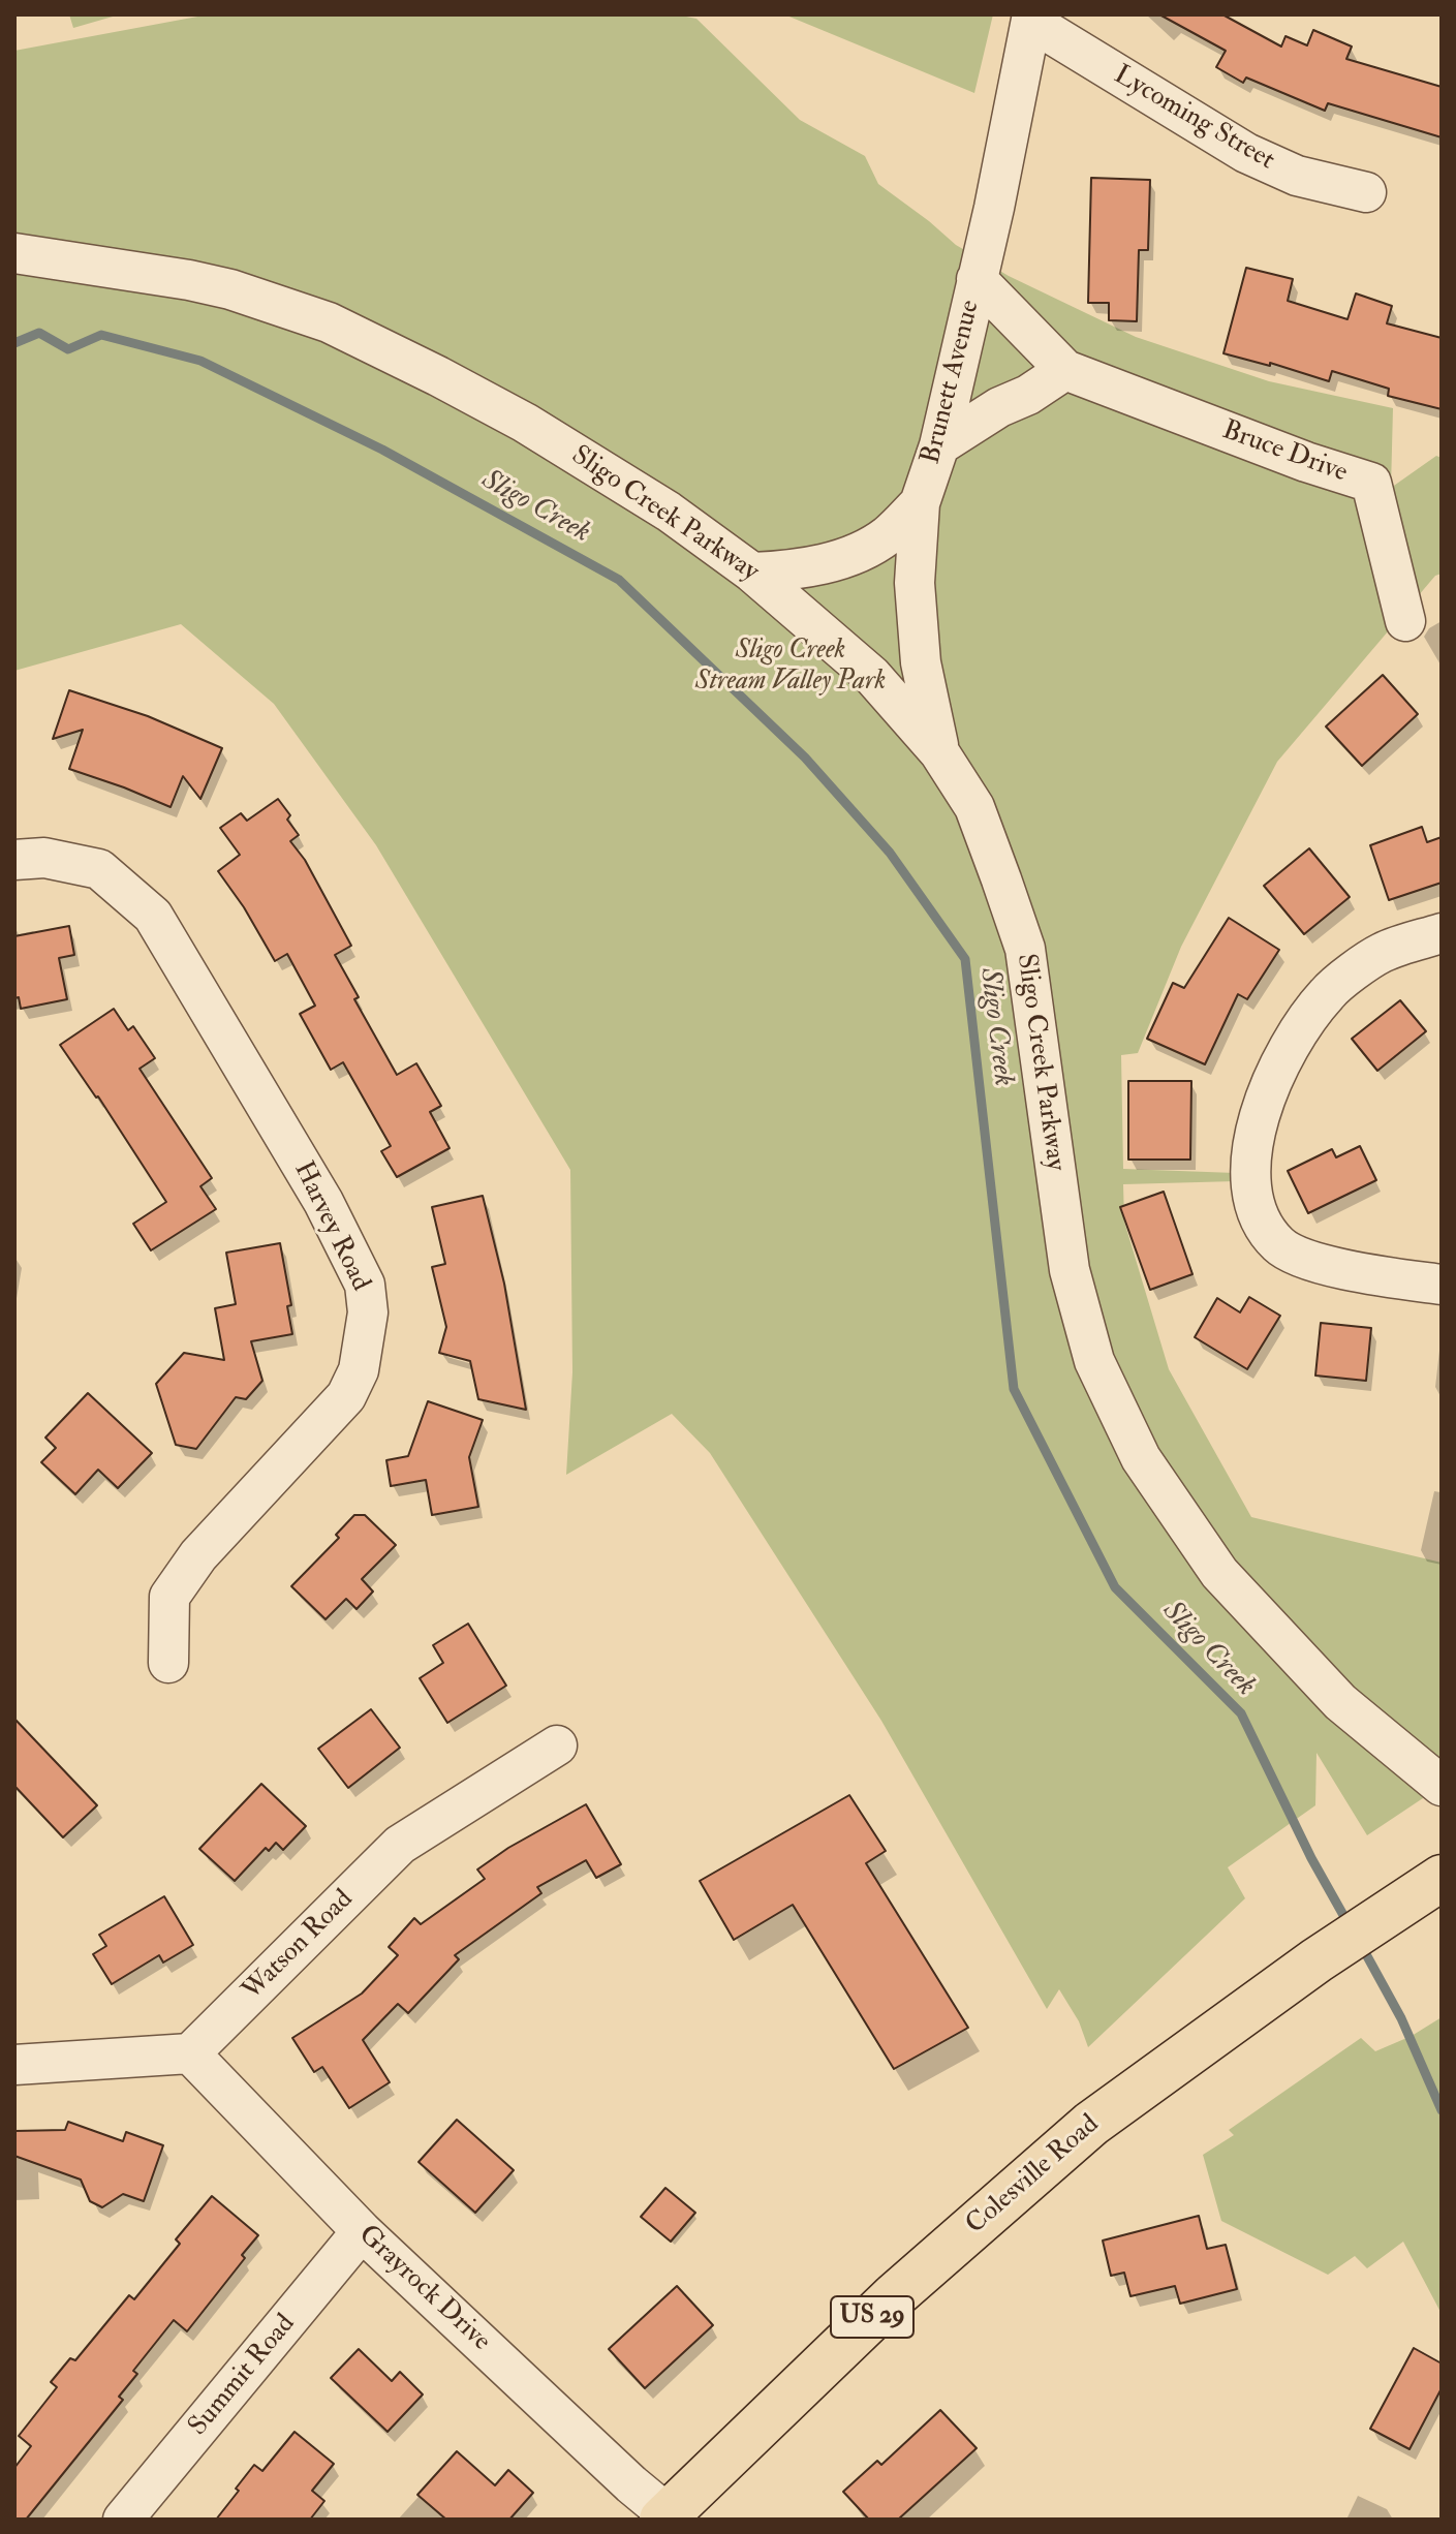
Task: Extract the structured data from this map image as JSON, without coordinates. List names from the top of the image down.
{
  "streets": {
    "highway": ["Colesville Road", "US 29"],
    "street": [
      "Lycoming Street",
      "Brunett Avenue",
      "Bruce Drive",
      "Sligo Creek Parkway",
      "Harvey Road",
      "Watson Road",
      "Grayrock Drive",
      "Summit Road"
    ]
  },
  "crossings": [
    ["Lycoming Street", "Brunett Avenue"],
    ["Brunett Avenue", "Bruce Drive"],
    ["Brunett Avenue", "Sligo Creek Parkway"],
    ["Watson Road", "Grayrock Drive"],
    ["Colesville Road", "Grayrock Drive"],
    ["Grayrock Drive", "Summit Road"]
  ],
  "water": ["Sligo Creek"],
  "parks": ["Sligo Creek Stream Valley Park"]
}
